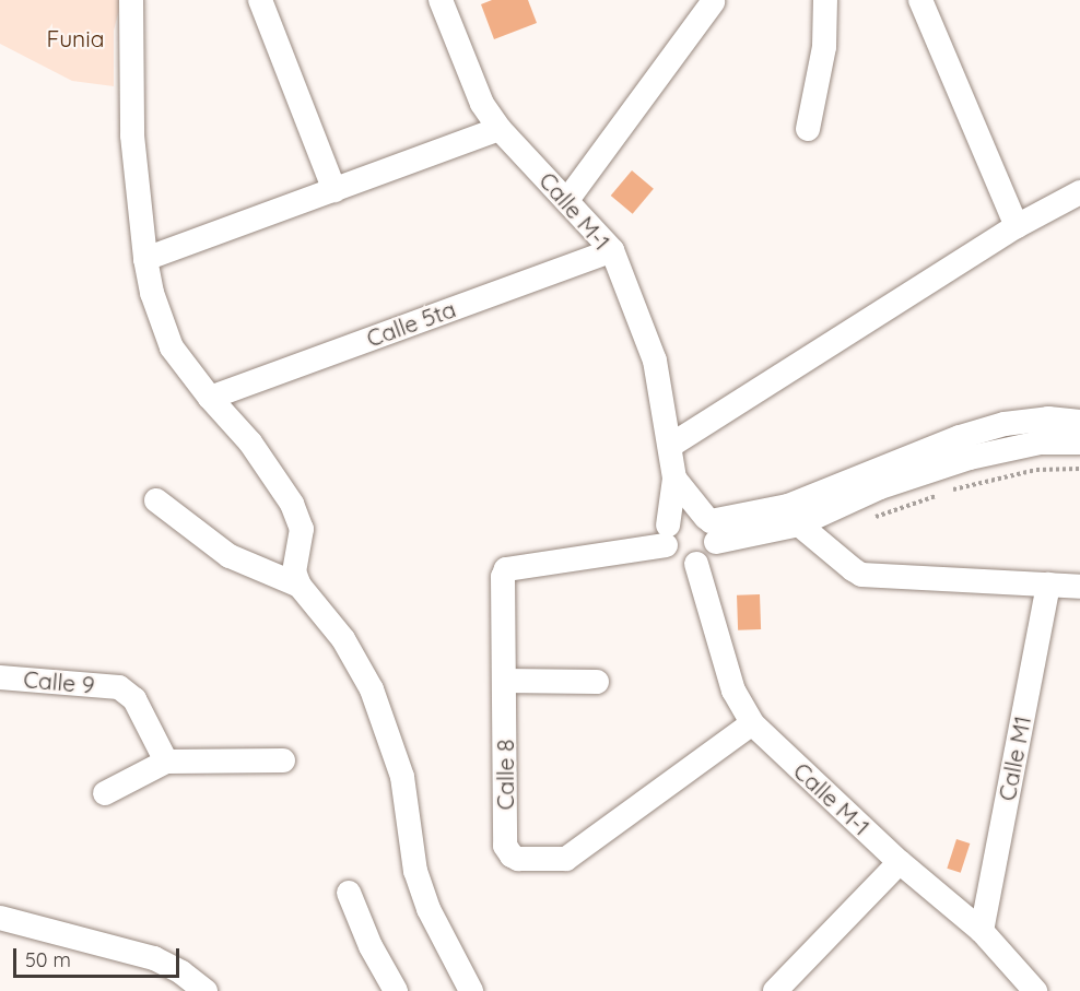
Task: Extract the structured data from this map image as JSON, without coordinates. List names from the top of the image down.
{
  "streets": {
    "street": [
      "Calle M-1",
      "Calle 5ta",
      "Calle 9",
      "Calle M1",
      "Calle 8"
    ]
  },
  "crossings": [
    ["Calle M-1", "Calle 5ta"],
    ["Calle M-1", "Calle M1"],
    ["Calle M-1", "Calle 8"]
  ],
  "parks": ["Funia"],
  "scale_bar": "50 m"
}
